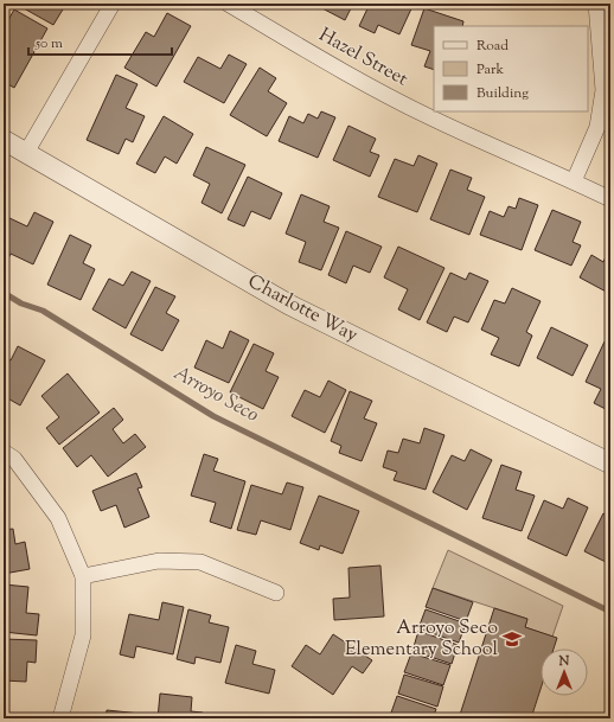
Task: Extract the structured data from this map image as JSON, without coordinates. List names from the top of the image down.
{
  "streets": {
    "street": ["Hazel Street", "Charlotte Way"]
  },
  "water": ["Arroyo Seco"],
  "places": {
    "school or university": ["Arroyo Seco Elementary School"]
  },
  "legend": ["Road", "Park", "Building"],
  "scale_bar": "50 m",
  "north": "top"
}
